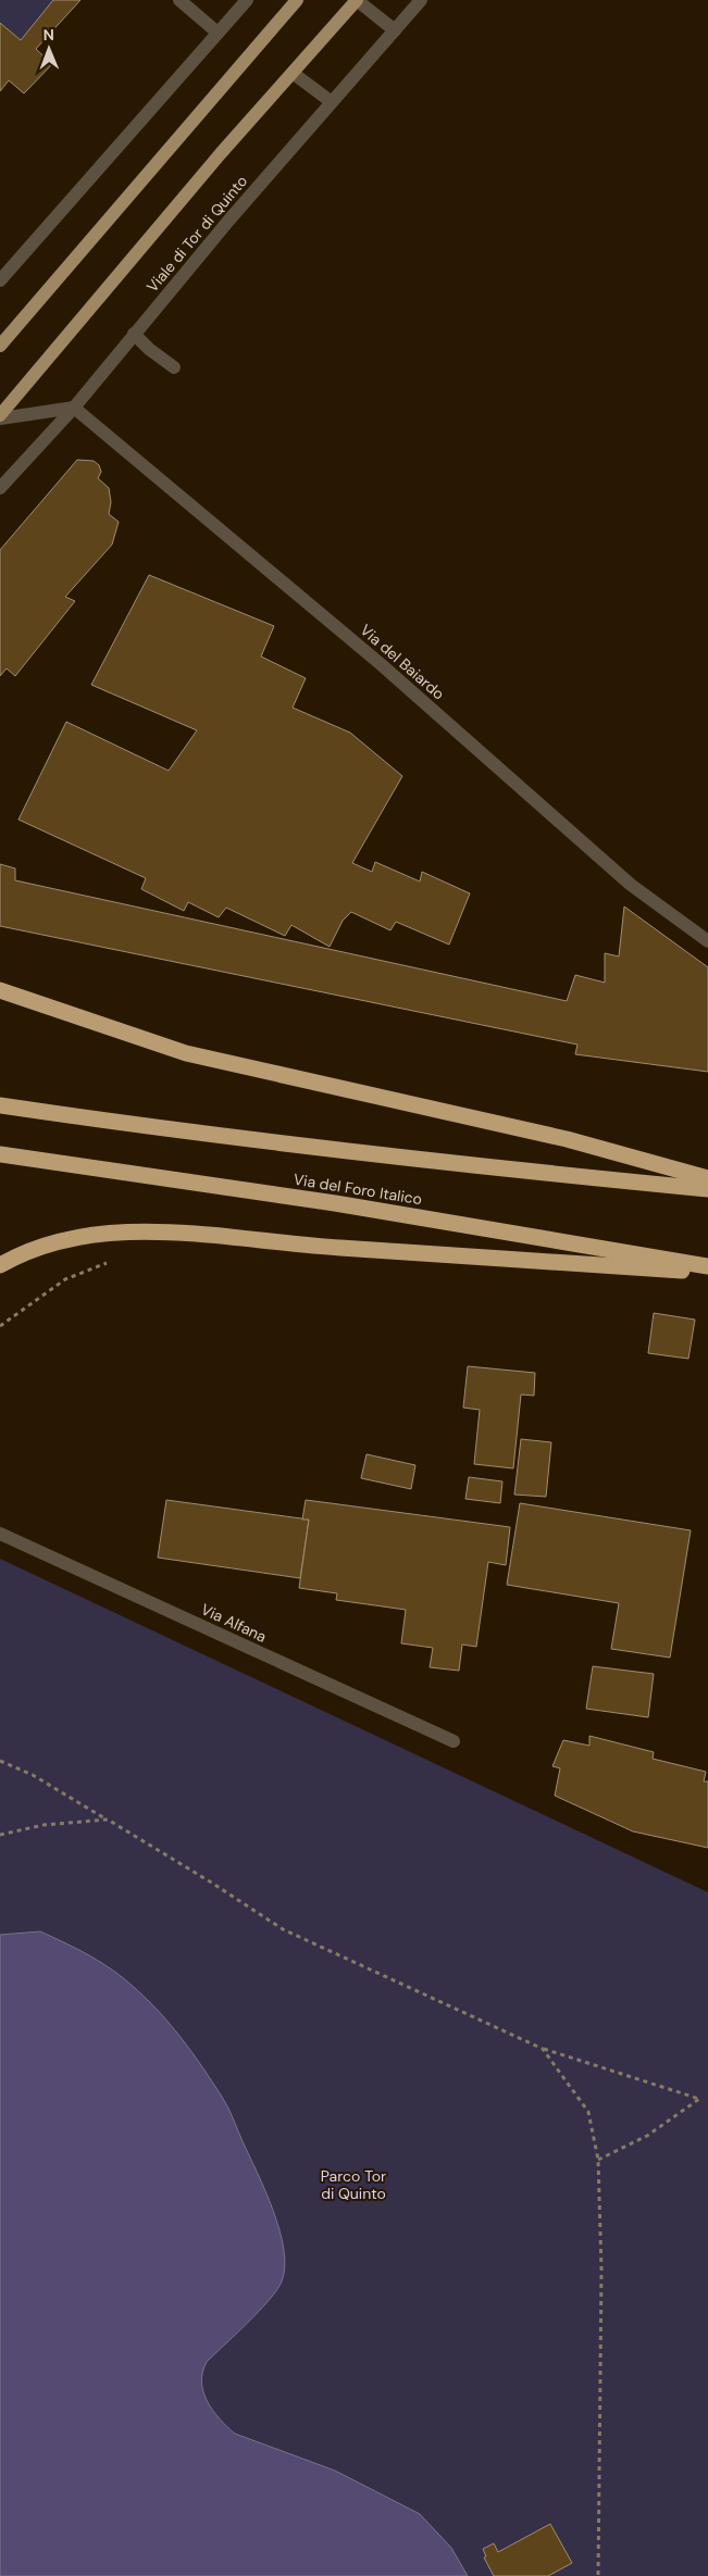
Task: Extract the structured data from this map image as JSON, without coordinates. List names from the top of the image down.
{
  "streets": {
    "highway": ["Via del Foro Italico"],
    "street": ["Viale di Tor di Quinto", "Via del Baiardo", "Via Alfana"]
  },
  "crossings": [
    ["Viale di Tor di Quinto", "Via del Baiardo"]
  ],
  "parks": ["Parco Tor di Quinto"],
  "north": "top"
}
